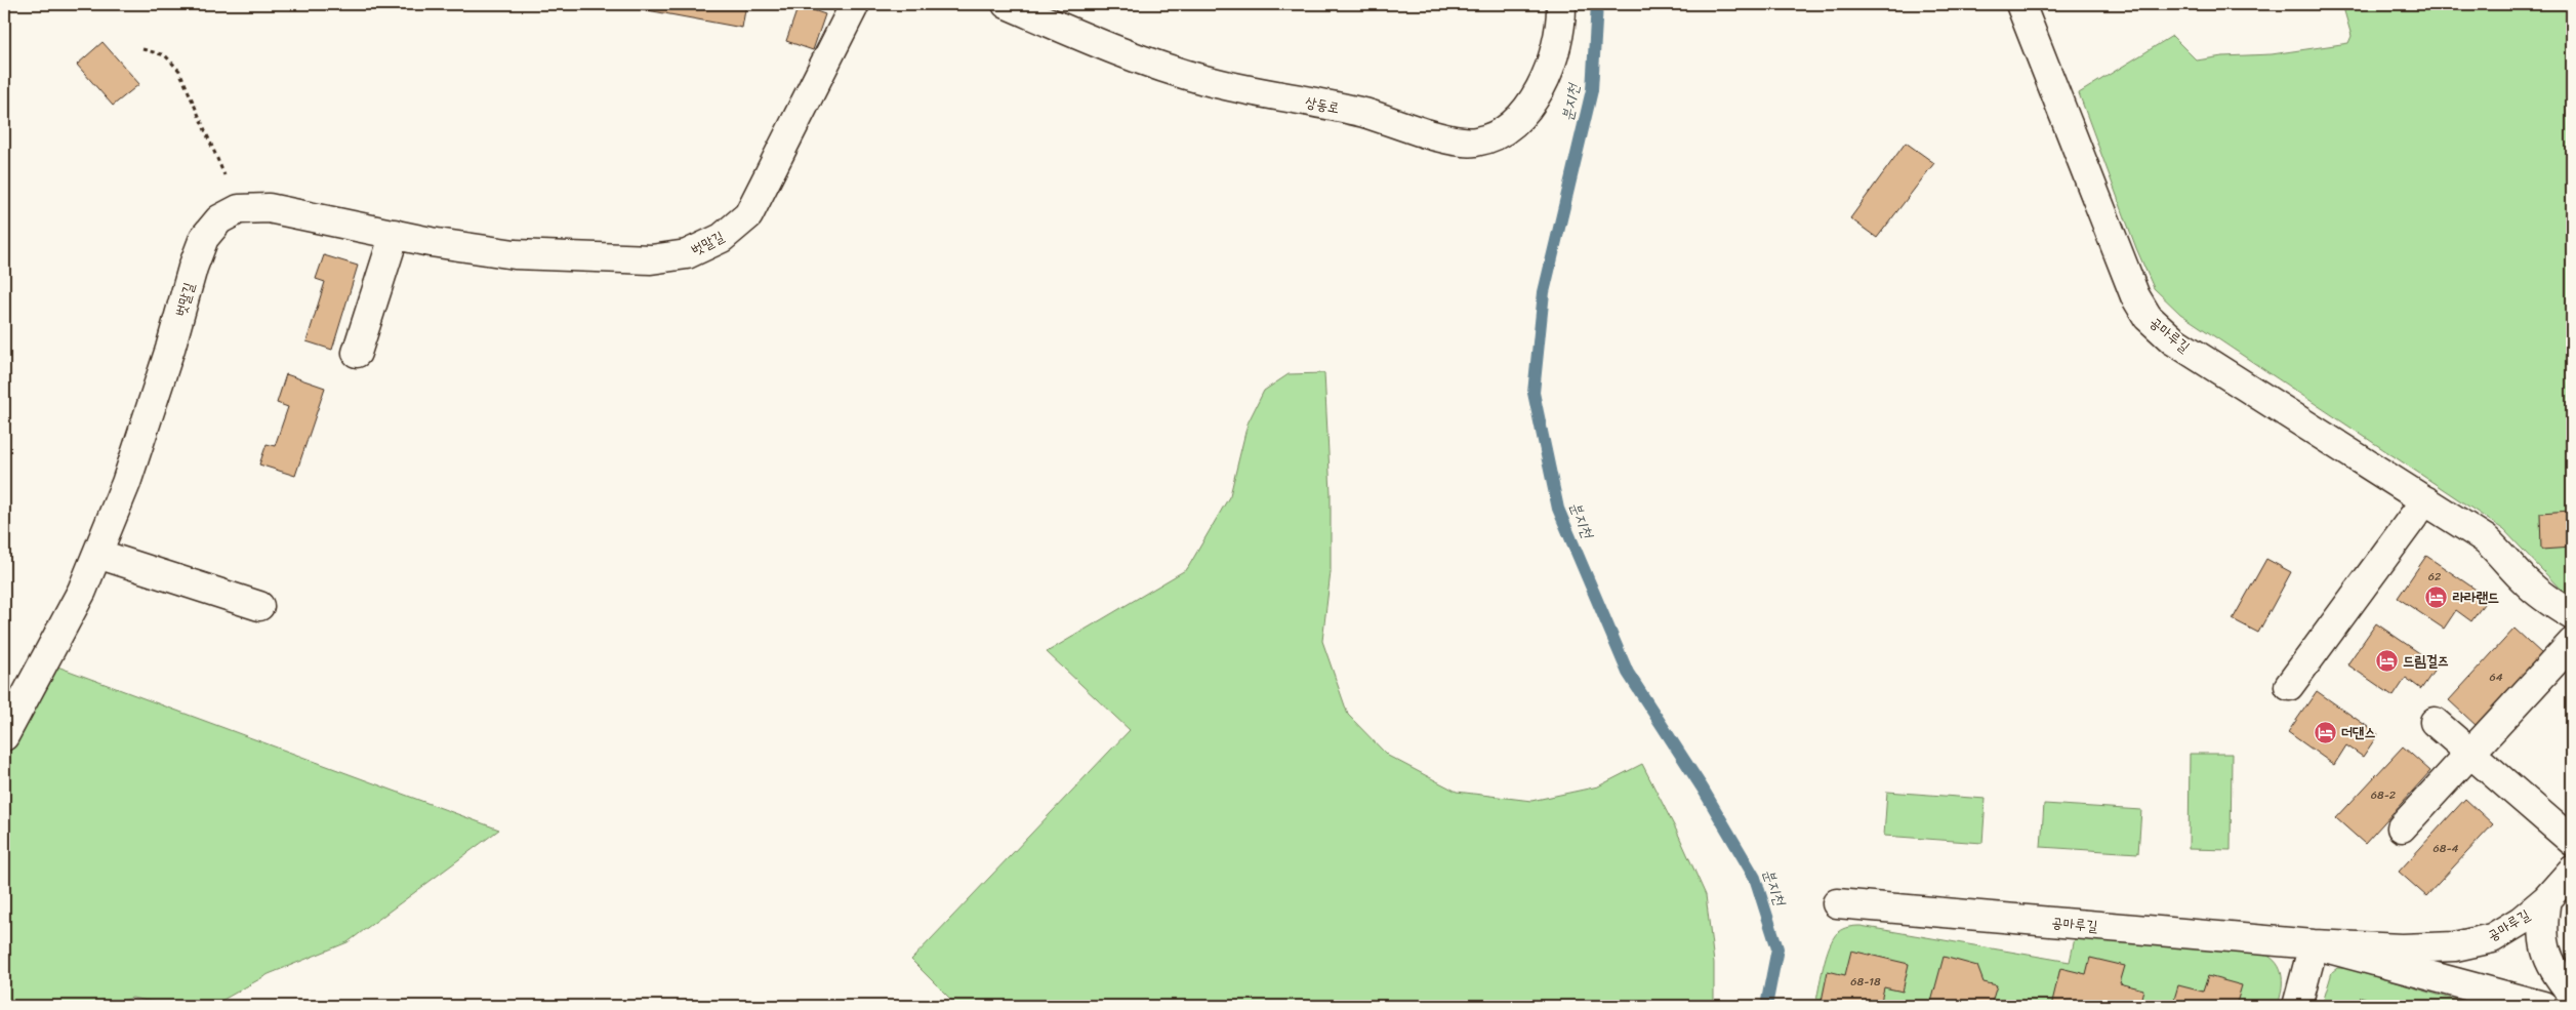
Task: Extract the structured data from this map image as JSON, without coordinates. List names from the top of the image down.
{
  "streets": {
    "street": ["상동로", "벗말길", "공마루길"]
  },
  "water": ["분지천"],
  "places": {
    "hotel": ["라라랜드", "드림걸즈", "더댄스"]
  },
  "house_numbers": [
    "62",
    "64",
    "68-2",
    "68-4",
    "68-18"
  ]
}
